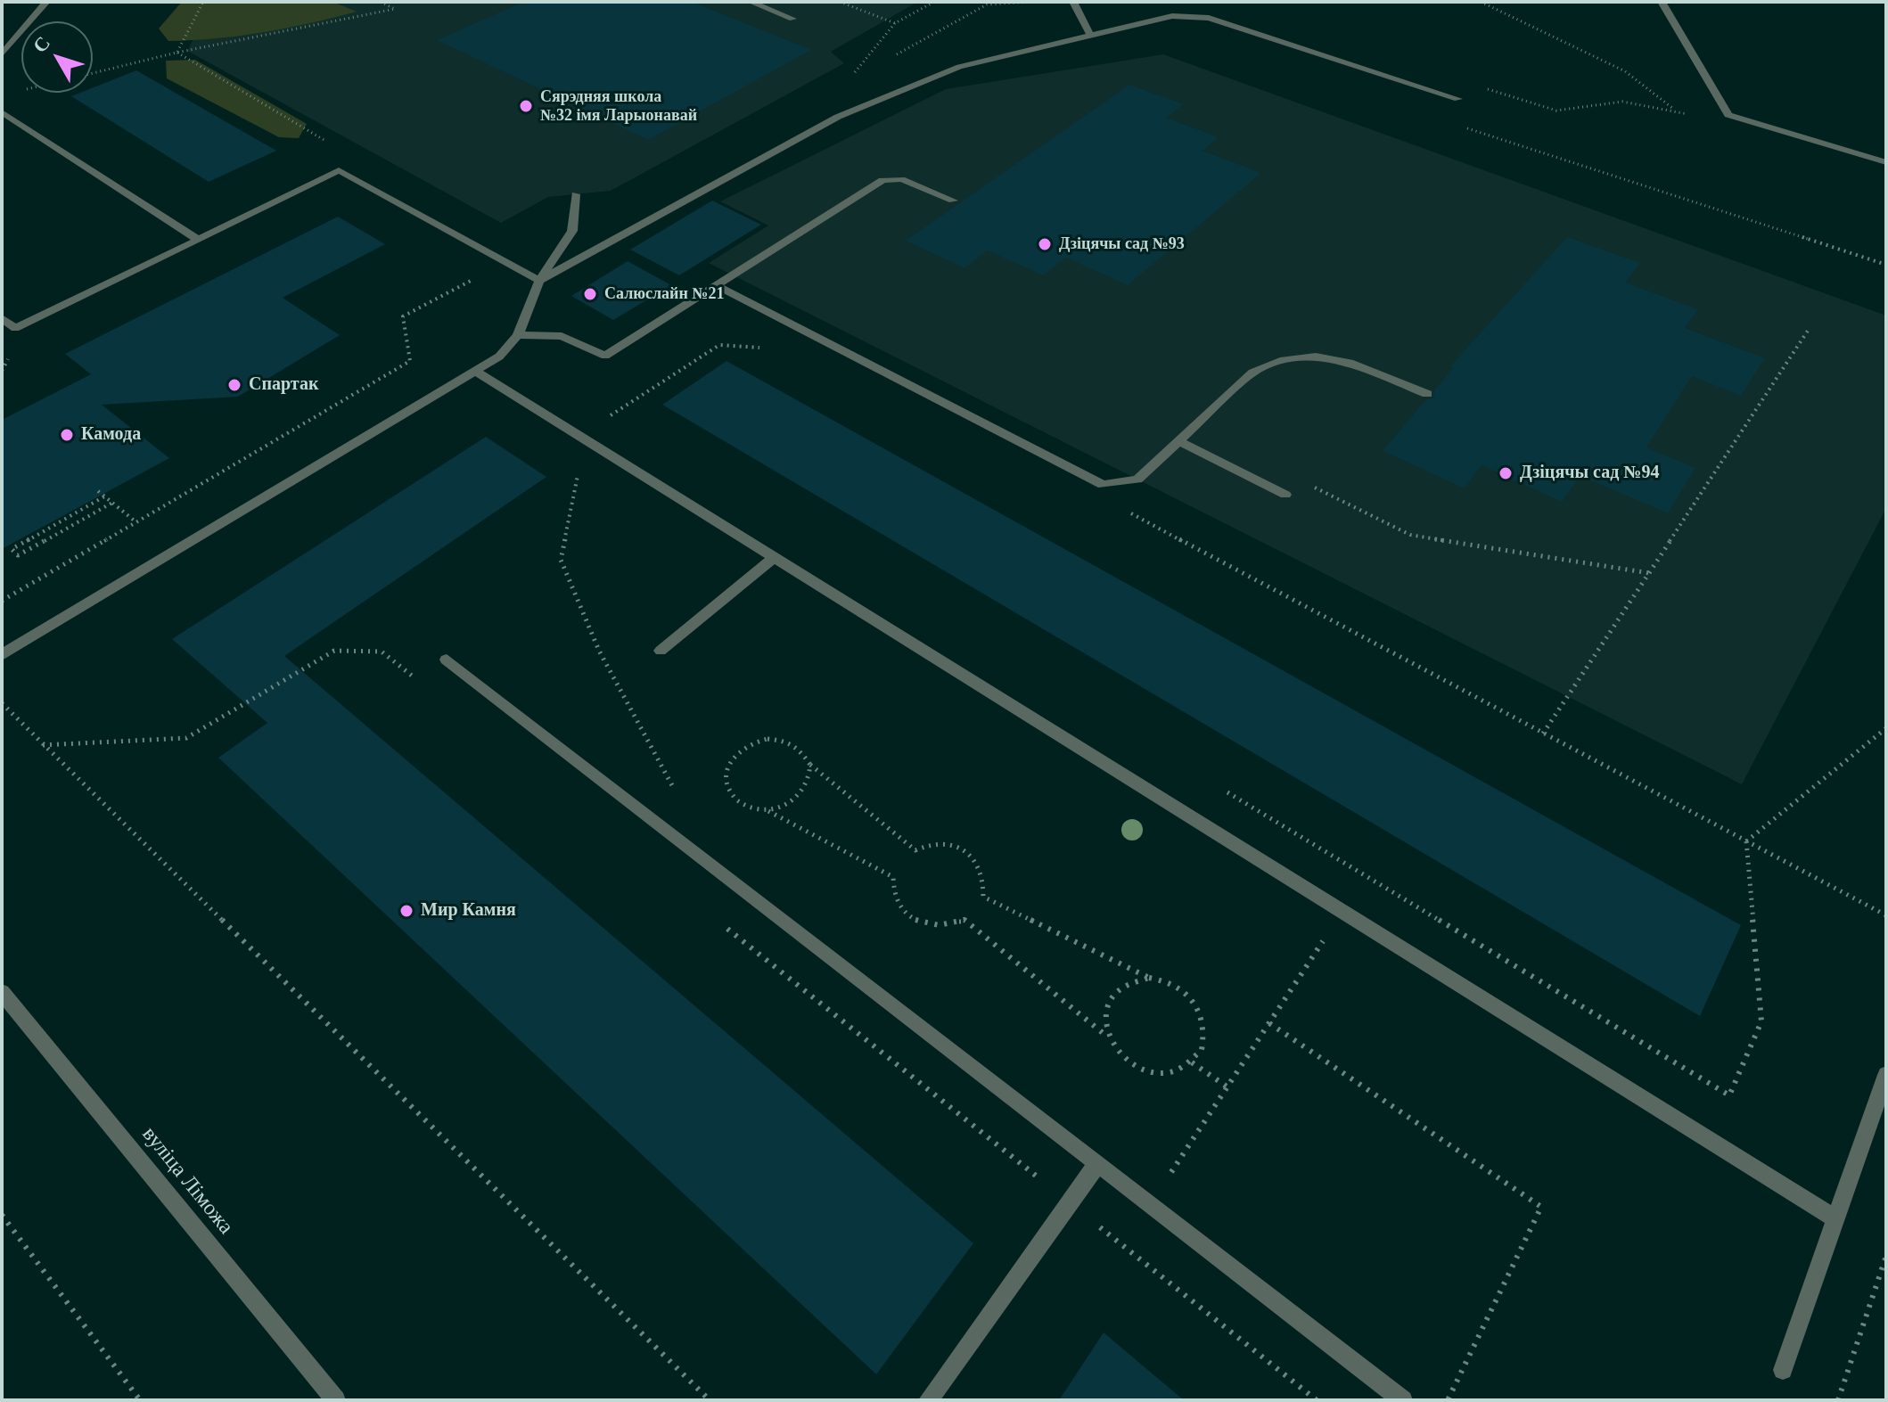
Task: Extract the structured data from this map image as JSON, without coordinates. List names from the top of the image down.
{
  "streets": {
    "street": ["вуліца Ліможа"]
  },
  "places": [
    "Сярэдняя школа №32 імя Ларыонавай",
    "Дзіцячы сад №93",
    "Салюслайн №21",
    "Спартак",
    "Камода",
    "Дзіцячы сад №94",
    "Мир Камня"
  ],
  "north": "top left"
}
